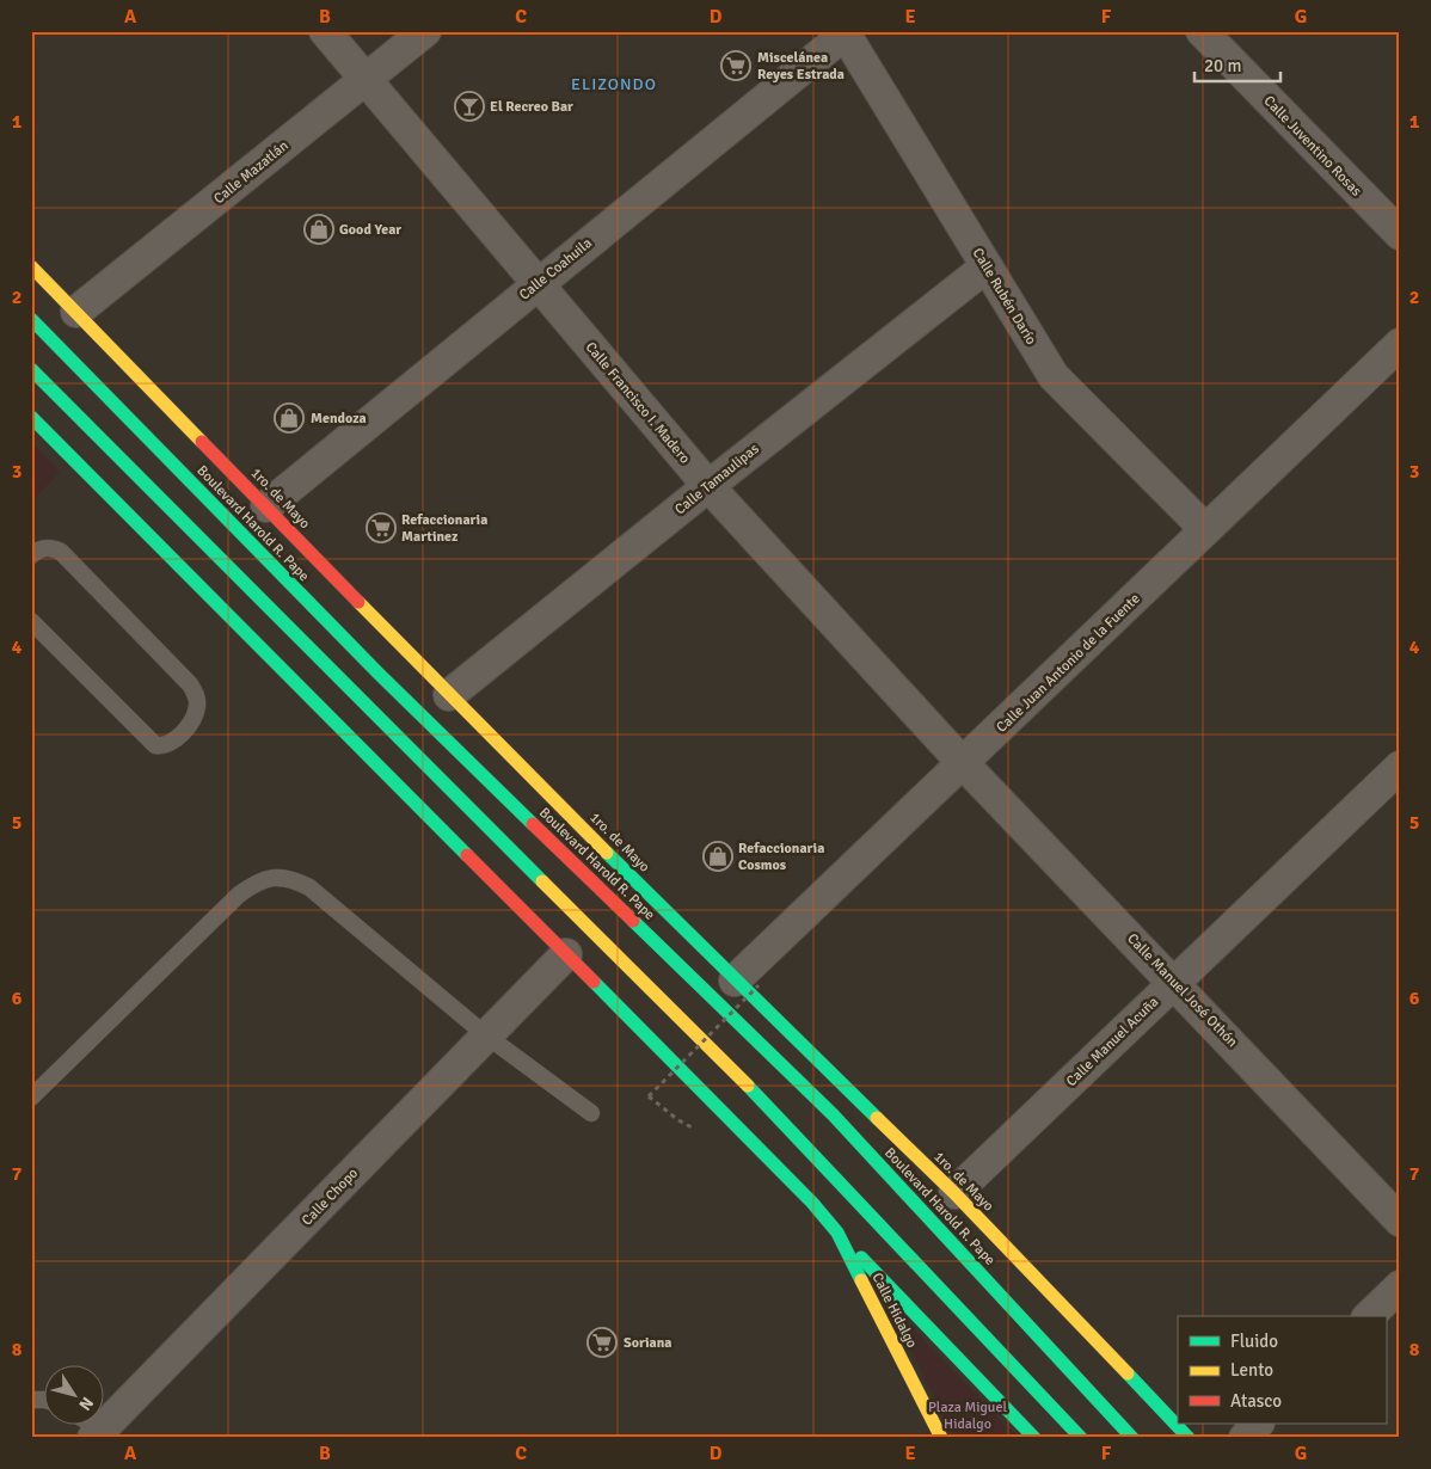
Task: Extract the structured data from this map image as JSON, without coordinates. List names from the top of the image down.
{
  "streets": {
    "main road": ["1ro. de Mayo", "Boulevard Harold R. Pape", "Calle Hidalgo"],
    "street": [
      "Calle Juventino Rosas",
      "Calle Mazatlán",
      "Calle Coahuila",
      "Calle Rubén Darío",
      "Calle Francisco I. Madero",
      "Calle Tamaulipas",
      "Calle Juan Antonio de la Fuente",
      "Calle Manuel José Othón",
      "Calle Manuel Acuña",
      "Calle Chopo"
    ]
  },
  "crossings": [
    ["Calle Mazatlán", "Calle Francisco I. Madero"],
    ["Calle Mazatlán", "1ro. de Mayo"],
    ["Calle Coahuila", "Calle Rubén Darío"],
    ["Calle Coahuila", "Calle Francisco I. Madero"],
    ["Calle Coahuila", "1ro. de Mayo"],
    ["Calle Rubén Darío", "Calle Tamaulipas"],
    ["Calle Rubén Darío", "Calle Juan Antonio de la Fuente"],
    ["Calle Francisco I. Madero", "Calle Tamaulipas"],
    ["Calle Francisco I. Madero", "Calle Juan Antonio de la Fuente"],
    ["Calle Francisco I. Madero", "Calle Manuel José Othón"],
    ["Calle Tamaulipas", "1ro. de Mayo"],
    ["1ro. de Mayo", "Calle Juan Antonio de la Fuente"],
    ["1ro. de Mayo", "Calle Manuel Acuña"],
    ["Calle Juan Antonio de la Fuente", "Calle Manuel José Othón"],
    ["Calle Manuel José Othón", "Calle Manuel Acuña"],
    ["Calle Chopo", "Calle Hidalgo"]
  ],
  "districts": ["ELIZONDO"],
  "parks": ["Plaza Miguel Hidalgo"],
  "places": {
    "supermarket": ["Miscelánea Reyes Estrada", "Refaccionaria Martinez", "Soriana"],
    "bar": ["El Recreo Bar"],
    "shop": ["Good Year", "Mendoza", "Refaccionaria Cosmos"]
  },
  "legend": ["Fluido", "Lento", "Atasco"],
  "scale_bar": "20 m",
  "north": "bottom right",
  "grid": {
    "columns": [
      "A",
      "B",
      "C",
      "D",
      "E",
      "F",
      "G"
    ],
    "rows": [
      "1",
      "2",
      "3",
      "4",
      "5",
      "6",
      "7",
      "8"
    ]
  }
}
